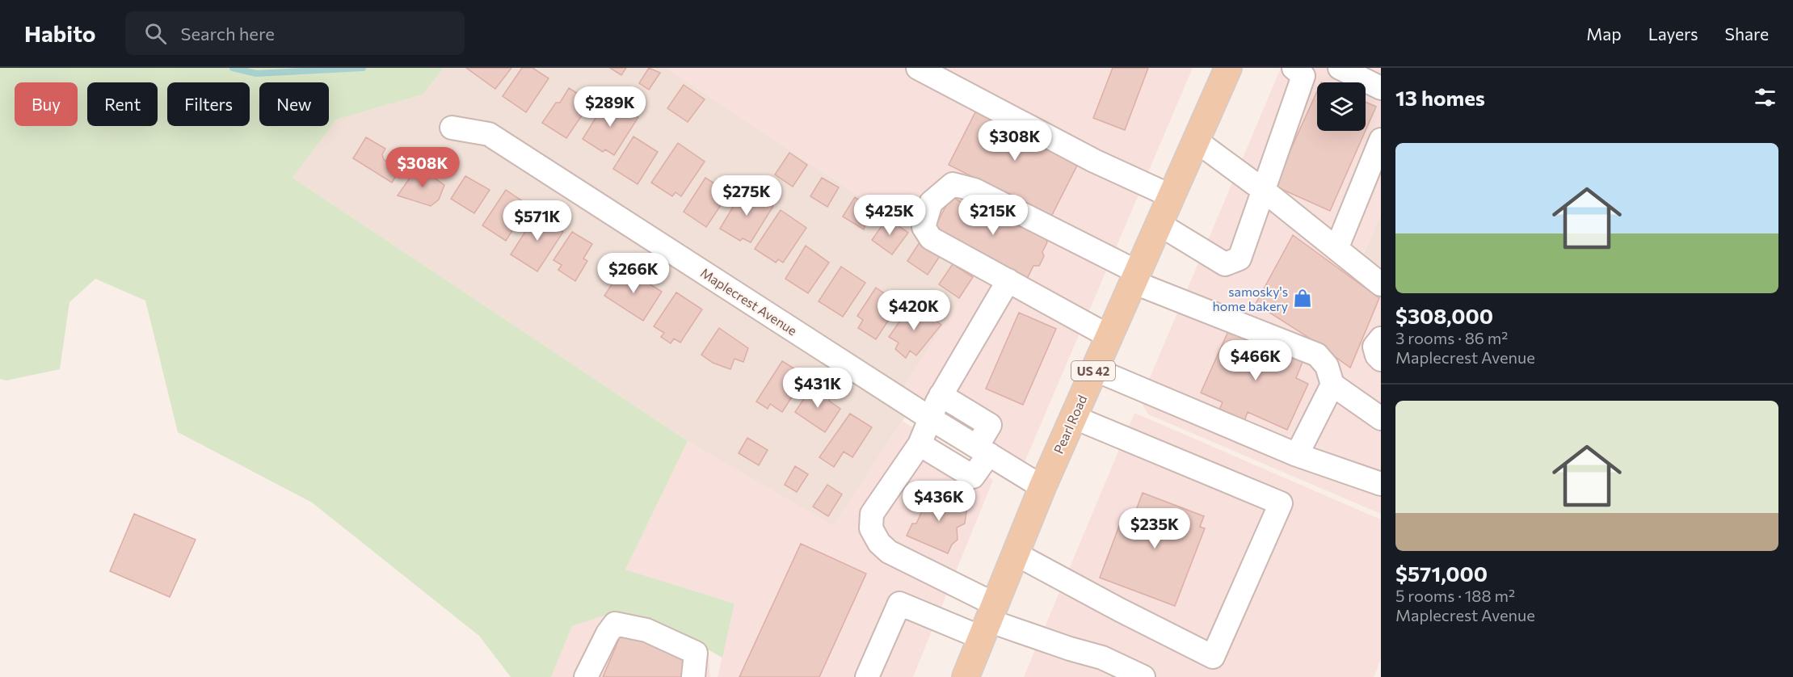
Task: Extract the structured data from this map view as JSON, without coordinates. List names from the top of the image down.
{
  "streets": {
    "main road": ["US 42", "Pearl Road"],
    "street": ["Maplecrest Avenue"]
  },
  "crossings": [
    ["Maplecrest Avenue", "Pearl Road"]
  ],
  "places": {
    "shop": ["samosky's home bakery"]
  },
  "page": {
    "header": "Habito",
    "search": "Search here",
    "nav": ["Map", "Layers", "Share"],
    "heading": "13 homes",
    "chip": [
      "Buy",
      "Rent",
      "Filters",
      "New"
    ],
    "price": [
      "$289K",
      "$308K",
      "$308K",
      "$275K",
      "$425K",
      "$215K",
      "$571K",
      "$266K",
      "$420K",
      "$466K",
      "$431K",
      "$436K",
      "$235K"
    ],
    "list": [
      {
        "name": "$308,000",
        "note": "3 rooms · 86 m² · Maplecrest Avenue"
      },
      {
        "name": "$571,000",
        "note": "5 rooms · 188 m² · Maplecrest Avenue"
      }
    ]
  }
}
